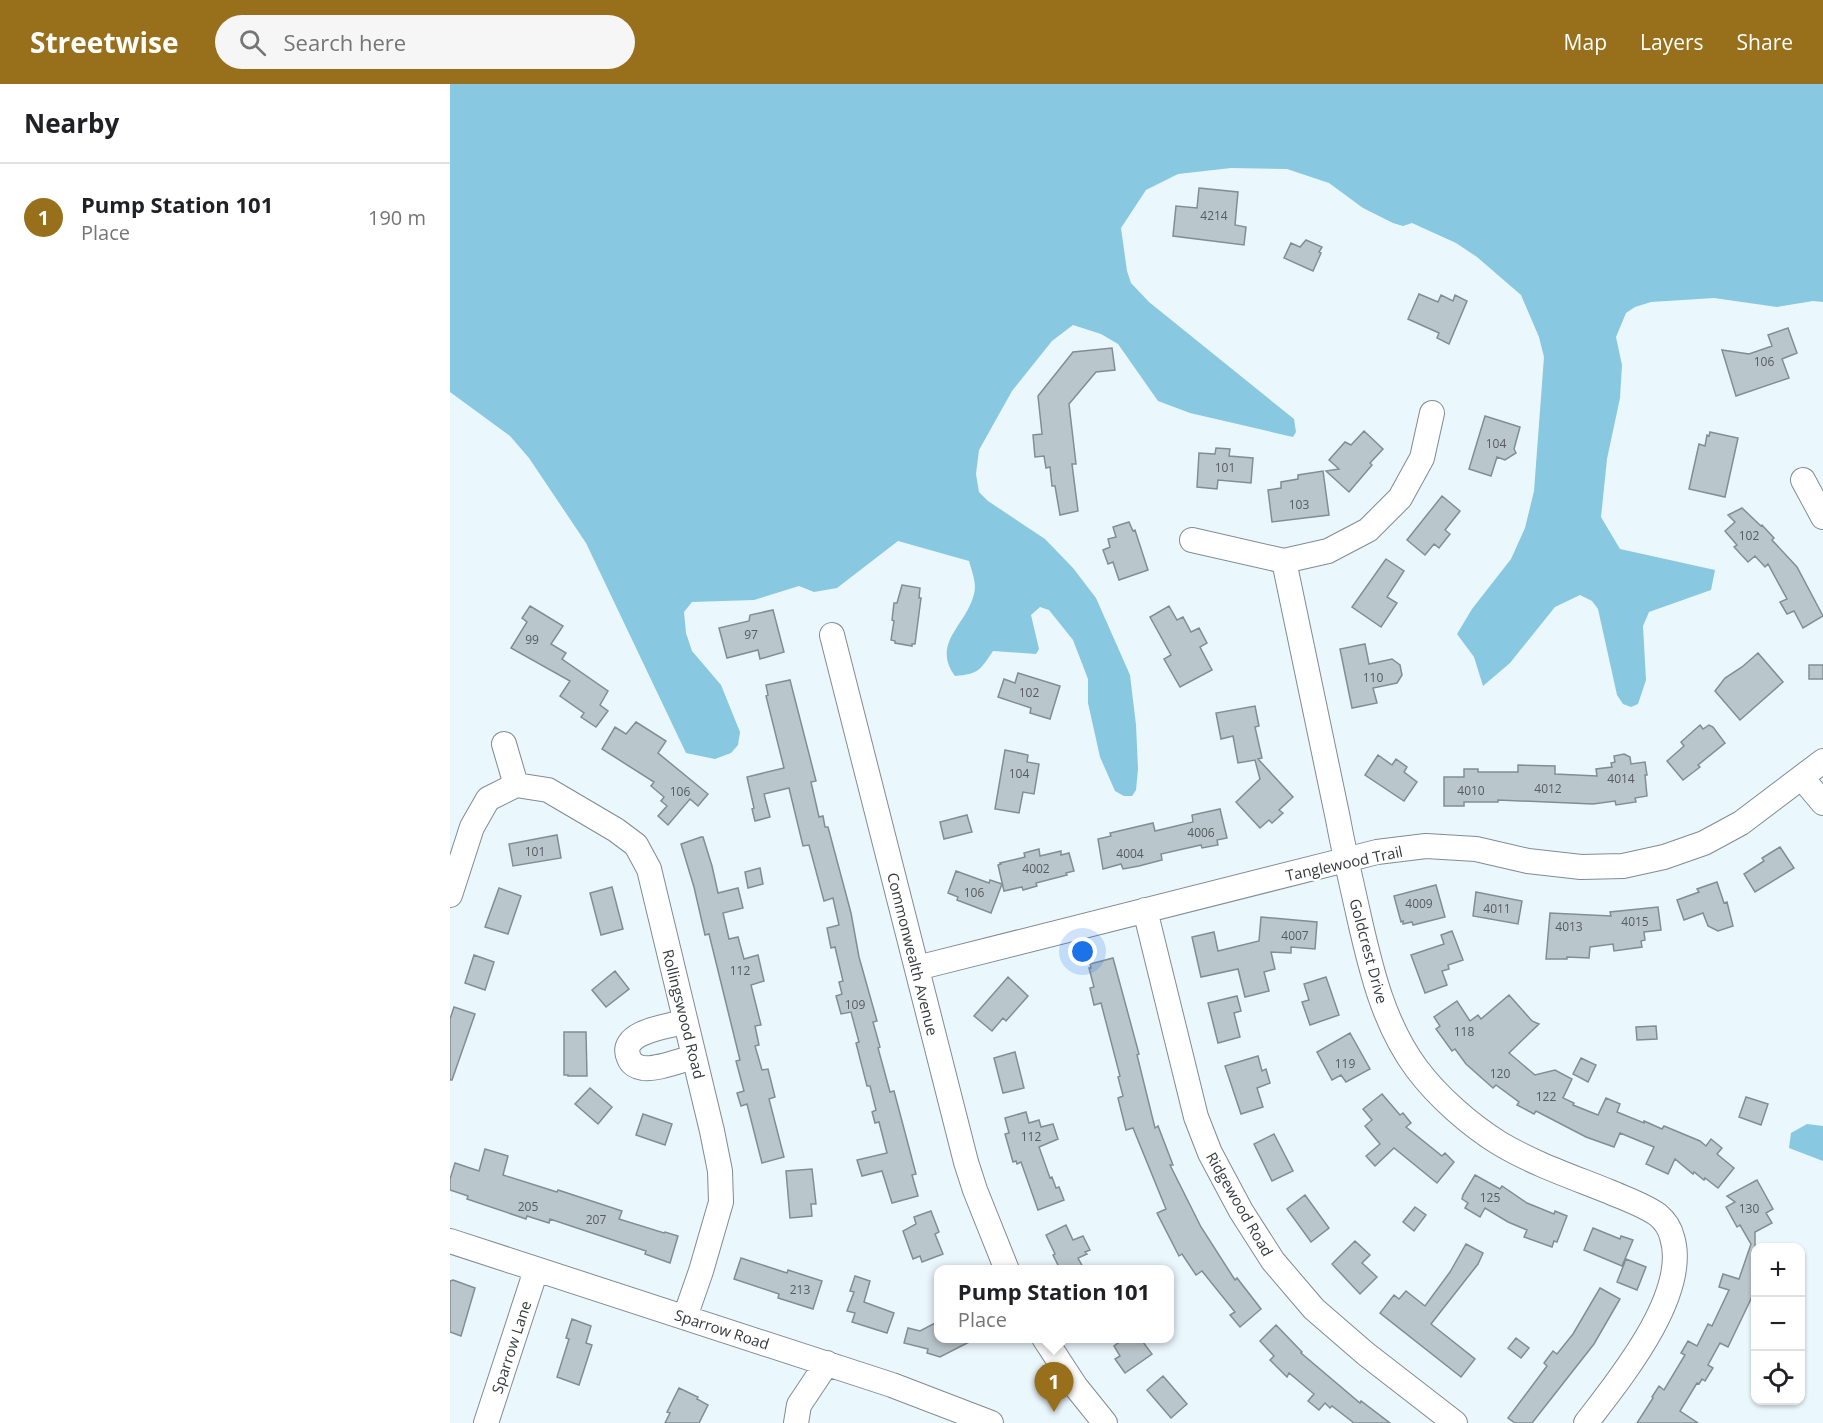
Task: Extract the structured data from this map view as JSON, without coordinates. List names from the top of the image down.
{
  "streets": {
    "street": [
      "Tanglewood Trail",
      "Goldcrest Drive",
      "Commonwealth Avenue",
      "Rollingswood Road",
      "Ridgewood Road",
      "Sparrow Road",
      "Sparrow Lane"
    ]
  },
  "crossings": [
    ["Tanglewood Trail", "Goldcrest Drive"],
    ["Tanglewood Trail", "Commonwealth Avenue"],
    ["Tanglewood Trail", "Ridgewood Road"],
    ["Rollingswood Road", "Sparrow Road"],
    ["Sparrow Road", "Sparrow Lane"]
  ],
  "house_numbers": [
    "4214",
    "106",
    "104",
    "101",
    "103",
    "102",
    "97",
    "99",
    "110",
    "102",
    "104",
    "4014",
    "4012",
    "4010",
    "106",
    "4006",
    "101",
    "4004",
    "4002",
    "106",
    "4009",
    "4011",
    "4015",
    "4013",
    "4007",
    "112",
    "109",
    "118",
    "119",
    "120",
    "122",
    "112",
    "125",
    "205",
    "130",
    "207",
    "213"
  ],
  "page": {
    "header": "Streetwise",
    "search": "Search here",
    "nav": ["Map", "Layers", "Share"],
    "heading": "Nearby",
    "list": [
      {
        "mark": "1",
        "name": "Pump Station 101",
        "note": "Place",
        "value": "190 m"
      }
    ],
    "map_buttons": ["+", "−"],
    "popup": ["Pump Station 101", "Place"],
    "pins": "1"
  }
}
